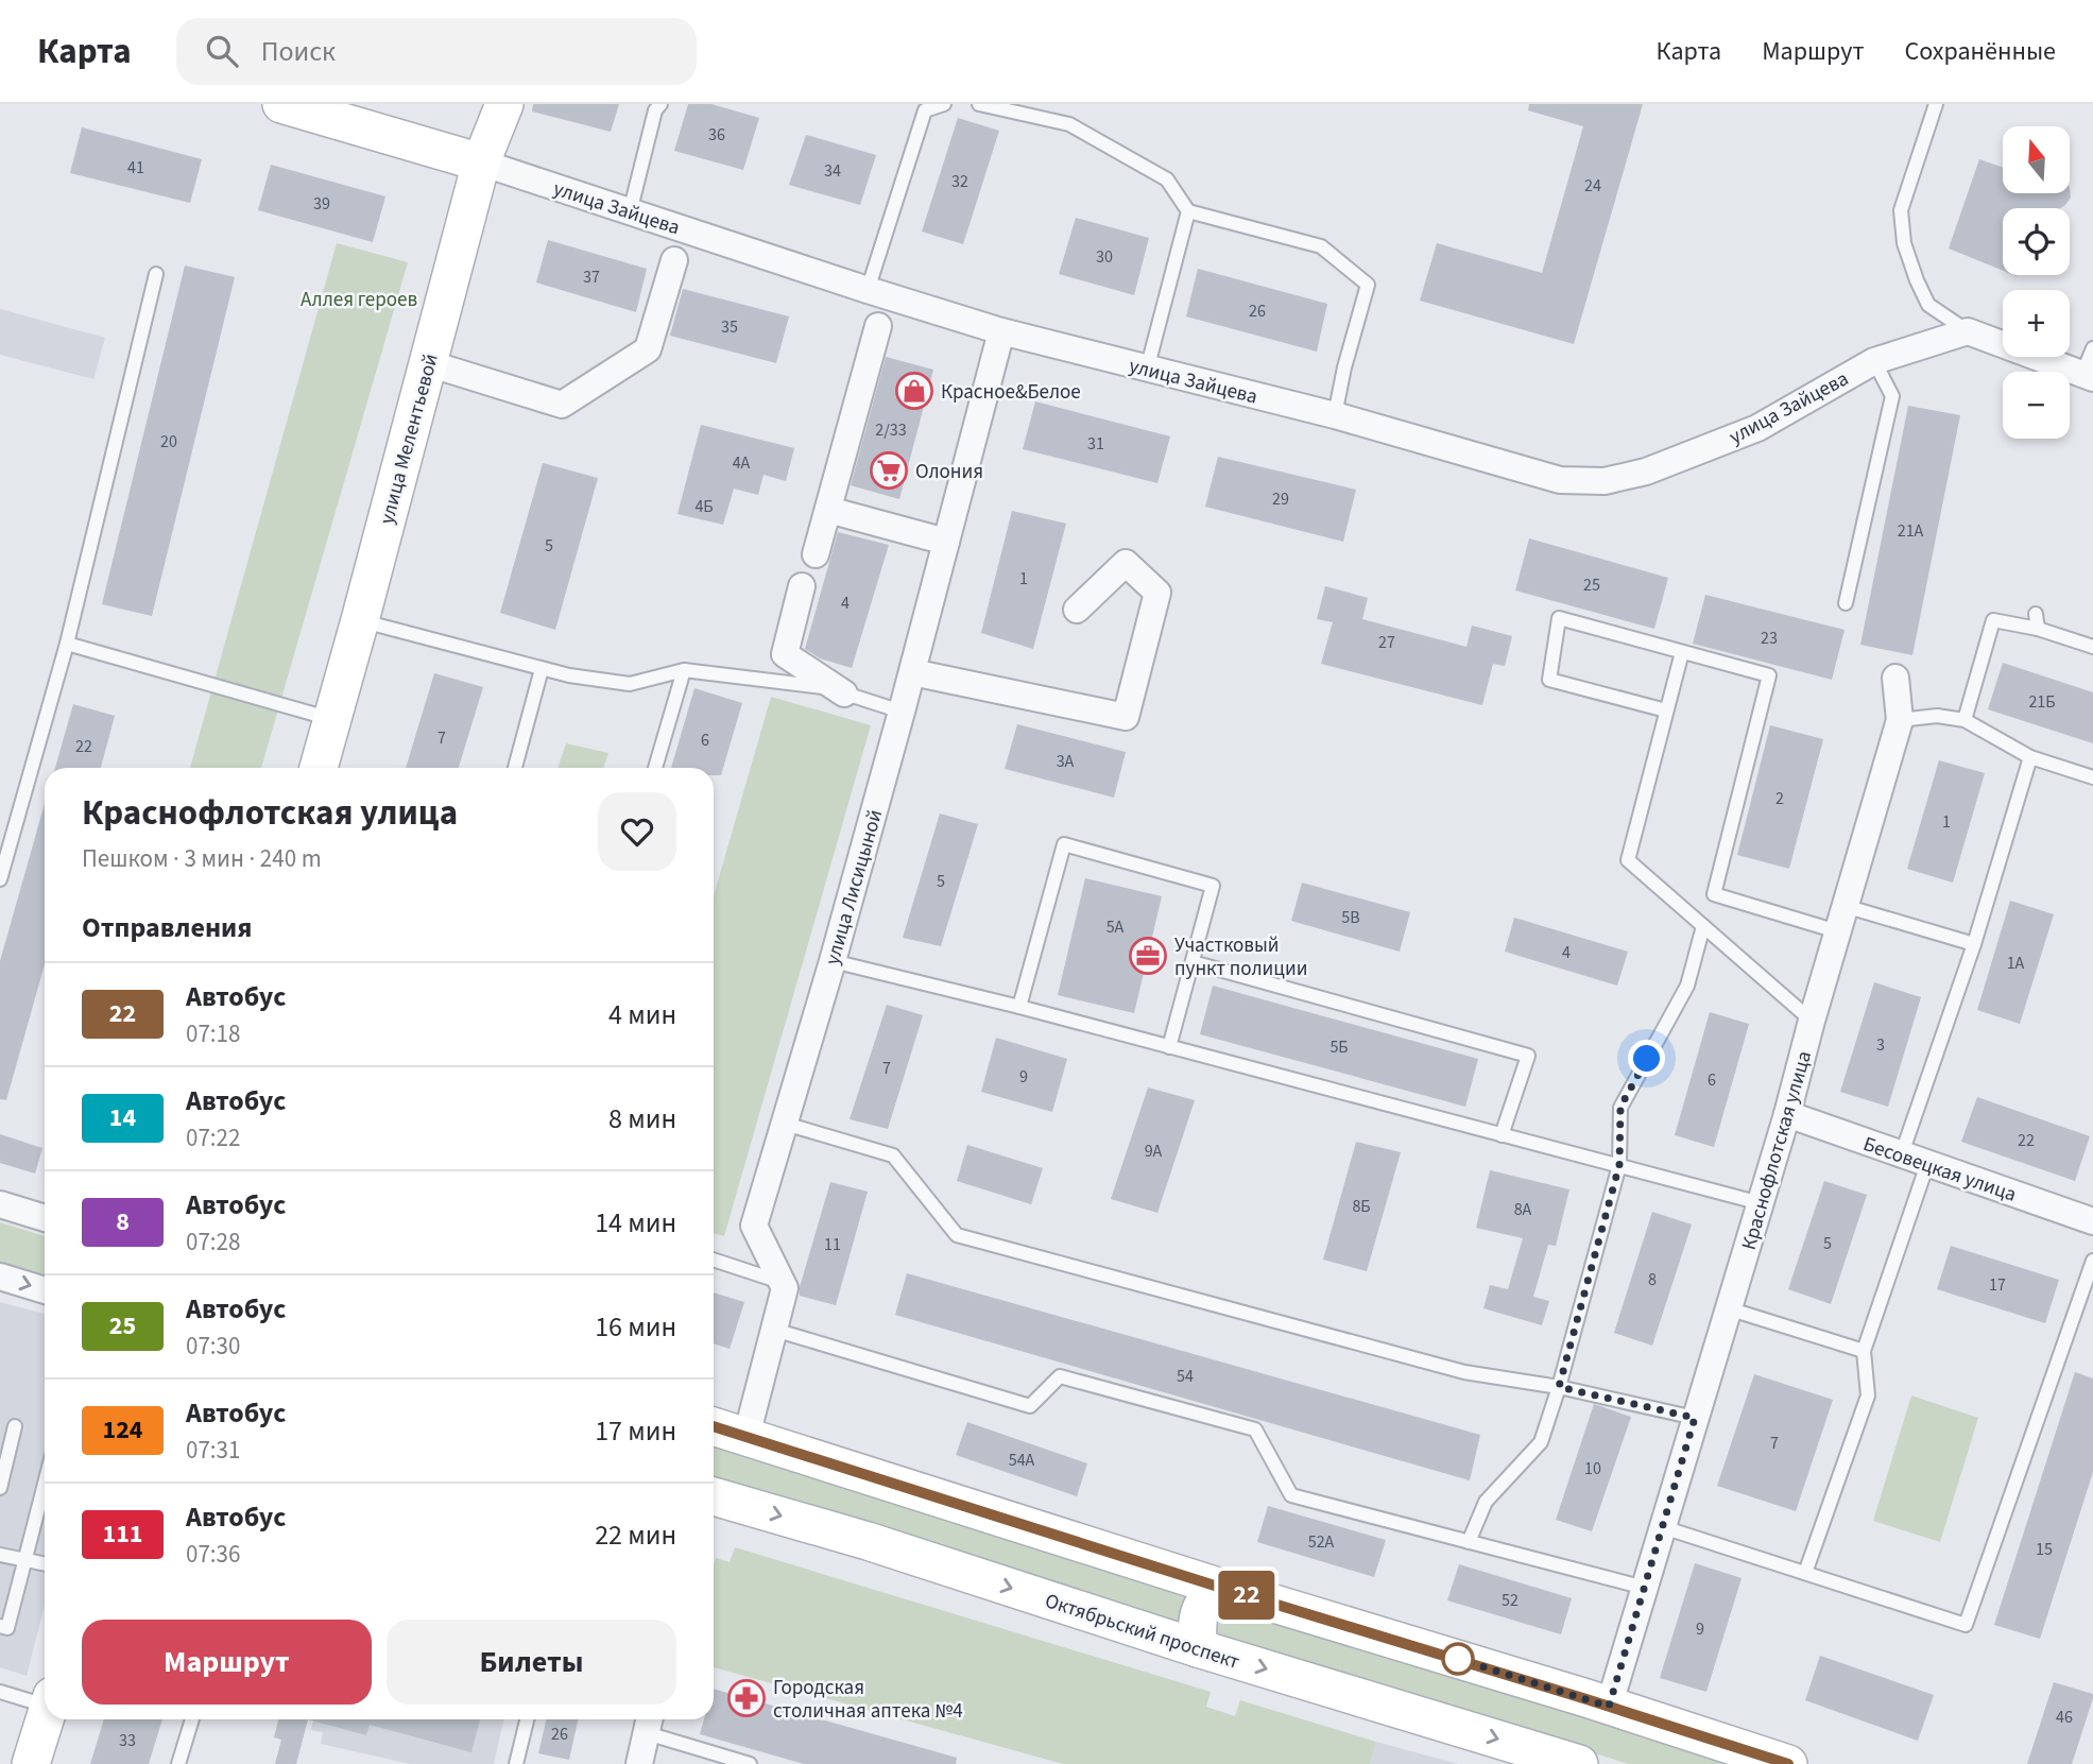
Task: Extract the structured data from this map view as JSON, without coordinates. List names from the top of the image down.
{
  "streets": {
    "main road": ["улица Зайцева", "улица Мелентьевой", "Октябрьский проспект"],
    "street": ["улица Лисицыной", "Краснофлотская улица", "Бесовецкая улица"]
  },
  "crossings": [
    ["улица Зайцева", "улица Мелентьевой"],
    ["улица Зайцева", "улица Лисицыной"],
    ["Краснофлотская улица", "Бесовецкая улица"]
  ],
  "parks": ["Аллея героев"],
  "places": {
    "shop": ["Красное&Белое"],
    "supermarket": ["Олония"],
    "office": ["Участковый пункт полиции"],
    "pharmacy": ["Городская столичная аптека №4"]
  },
  "lines": ["bus line 22"],
  "house_numbers": [
    "36",
    "41",
    "34",
    "32",
    "24",
    "39",
    "30",
    "37",
    "26",
    "35",
    "2/33",
    "20",
    "31",
    "4А",
    "29",
    "4Б",
    "21А",
    "5",
    "1",
    "25",
    "4",
    "23",
    "27",
    "21Б",
    "7",
    "6",
    "22",
    "3А",
    "2",
    "1",
    "5",
    "5В",
    "5А",
    "4",
    "1А",
    "3",
    "5Б",
    "7",
    "9",
    "6",
    "22",
    "9А",
    "8Б",
    "8А",
    "5",
    "11",
    "8",
    "17",
    "54",
    "7",
    "54А",
    "10",
    "52А",
    "15",
    "52",
    "9",
    "46",
    "26",
    "33"
  ],
  "north": "top",
  "page": {
    "header": "Карта",
    "search": "Поиск",
    "nav": ["Карта", "Маршрут", "Сохранённые"],
    "on_map": "22",
    "map_buttons": ["+", "−"],
    "heading": [
      ["Краснофлотская улица", "Пешком · 3 мин · 240 m"],
      "Отправления"
    ],
    "list": [
      {
        "mark": "22",
        "name": "Автобус",
        "note": "07:18",
        "value": "4 мин"
      },
      {
        "mark": "14",
        "name": "Автобус",
        "note": "07:22",
        "value": "8 мин"
      },
      {
        "mark": "8",
        "name": "Автобус",
        "note": "07:28",
        "value": "14 мин"
      },
      {
        "mark": "25",
        "name": "Автобус",
        "note": "07:30",
        "value": "16 мин"
      },
      {
        "mark": "124",
        "name": "Автобус",
        "note": "07:31",
        "value": "17 мин"
      },
      {
        "mark": "111",
        "name": "Автобус",
        "note": "07:36",
        "value": "22 мин"
      }
    ],
    "buttons": ["Маршрут", "Билеты"]
  }
}
